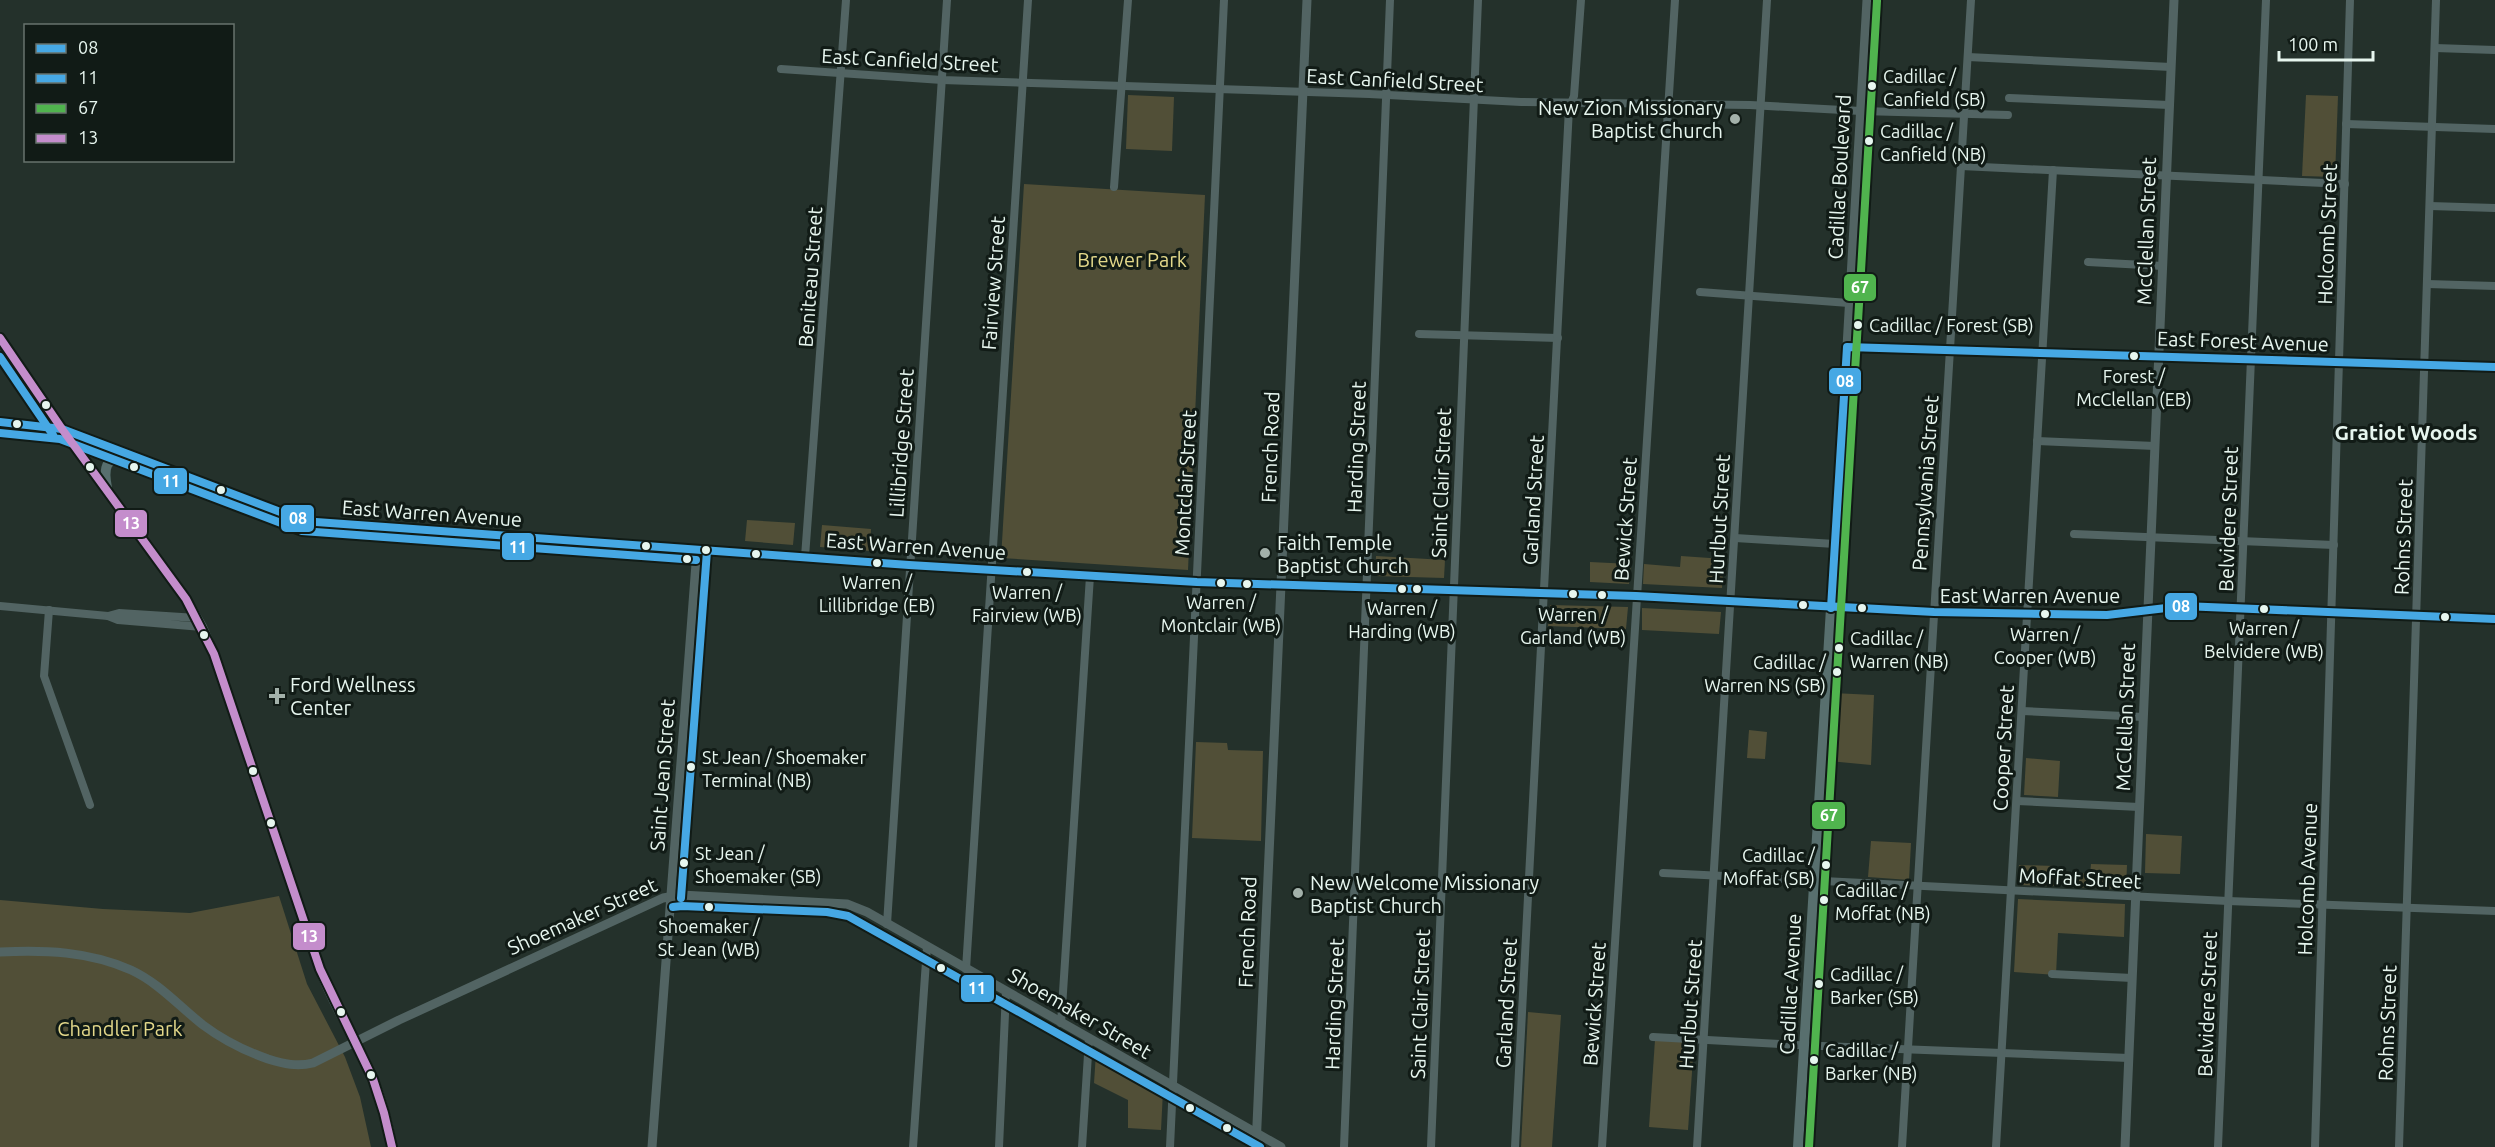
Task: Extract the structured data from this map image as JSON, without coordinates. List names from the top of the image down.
{
  "streets": {
    "main road": [
      "Cadillac Boulevard",
      "East Forest Avenue",
      "East Warren Avenue",
      "Cadillac Avenue"
    ],
    "street": [
      "East Canfield Street",
      "McClellan Street",
      "Holcomb Street",
      "Beniteau Street",
      "Fairview Street",
      "Lillibridge Street",
      "French Road",
      "Harding Street",
      "Montclair Street",
      "Saint Clair Street",
      "Pennsylvania Street",
      "Garland Street",
      "Bewick Street",
      "Hurlbut Street",
      "Belvidere Street",
      "Rohns Street",
      "Cooper Street",
      "Saint Jean Street",
      "Moffat Street",
      "Holcomb Avenue",
      "Shoemaker Street"
    ]
  },
  "crossings": [
    ["East Canfield Street", "Cadillac Boulevard"],
    ["East Canfield Street", "Beniteau Street"],
    ["East Canfield Street", "Fairview Street"],
    ["East Canfield Street", "Lillibridge Street"],
    ["East Canfield Street", "French Road"],
    ["East Canfield Street", "Harding Street"],
    ["East Canfield Street", "Montclair Street"],
    ["East Canfield Street", "Saint Clair Street"],
    ["East Canfield Street", "Pennsylvania Street"],
    ["East Canfield Street", "Garland Street"],
    ["East Canfield Street", "Bewick Street"],
    ["East Canfield Street", "Hurlbut Street"],
    ["Cadillac Boulevard", "East Forest Avenue"],
    ["Cadillac Boulevard", "East Warren Avenue"],
    ["Cadillac Boulevard", "Cadillac Avenue"],
    ["McClellan Street", "East Forest Avenue"],
    ["McClellan Street", "East Warren Avenue"],
    ["McClellan Street", "Moffat Street"],
    ["Holcomb Street", "East Forest Avenue"],
    ["Holcomb Street", "East Warren Avenue"],
    ["Holcomb Street", "Holcomb Avenue"],
    ["Beniteau Street", "East Warren Avenue"],
    ["Fairview Street", "East Warren Avenue"],
    ["Fairview Street", "Shoemaker Street"],
    ["East Forest Avenue", "Pennsylvania Street"],
    ["East Forest Avenue", "Belvidere Street"],
    ["East Forest Avenue", "Rohns Street"],
    ["East Forest Avenue", "Cooper Street"],
    ["Lillibridge Street", "East Warren Avenue"],
    ["Lillibridge Street", "Shoemaker Street"],
    ["French Road", "East Warren Avenue"],
    ["French Road", "Shoemaker Street"],
    ["Harding Street", "East Warren Avenue"],
    ["Montclair Street", "East Warren Avenue"],
    ["Montclair Street", "Shoemaker Street"],
    ["Saint Clair Street", "East Warren Avenue"],
    ["Pennsylvania Street", "East Warren Avenue"],
    ["Pennsylvania Street", "Moffat Street"],
    ["Garland Street", "East Warren Avenue"],
    ["East Warren Avenue", "Bewick Street"],
    ["East Warren Avenue", "Hurlbut Street"],
    ["East Warren Avenue", "Belvidere Street"],
    ["East Warren Avenue", "Rohns Street"],
    ["East Warren Avenue", "Cooper Street"],
    ["East Warren Avenue", "Saint Jean Street"],
    ["East Warren Avenue", "Holcomb Avenue"],
    ["East Warren Avenue", "Cadillac Avenue"],
    ["Hurlbut Street", "Moffat Street"],
    ["Belvidere Street", "Moffat Street"],
    ["Rohns Street", "Moffat Street"],
    ["Cooper Street", "Moffat Street"],
    ["Saint Jean Street", "Shoemaker Street"],
    ["Moffat Street", "Holcomb Avenue"],
    ["Moffat Street", "Cadillac Avenue"]
  ],
  "districts": ["Gratiot Woods"],
  "parks": ["Brewer Park", "Chandler Park"],
  "places": {
    "other": [
      "Cadillac / Canfield (SB)",
      "New Zion Missionary Baptist Church",
      "Cadillac / Canfield (NB)",
      "Cadillac / Forest (SB)",
      "Forest / McClellan (EB)",
      "Faith Temple Baptist Church",
      "Warren / Lillibridge (EB)",
      "Warren / Fairview (WB)",
      "Warren / Montclair (WB)",
      "Warren / Harding (WB)",
      "Warren / Garland (WB)",
      "Warren / Belvidere (WB)",
      "Warren / Cooper (WB)",
      "Cadillac / Warren (NB)",
      "Cadillac / Warren NS (SB)",
      "St Jean / Shoemaker Terminal (NB)",
      "St Jean / Shoemaker (SB)",
      "Cadillac / Moffat (SB)",
      "New Welcome Missionary Baptist Church",
      "Cadillac / Moffat (NB)",
      "Shoemaker / St Jean (WB)",
      "Cadillac / Barker (SB)",
      "Cadillac / Barker (NB)"
    ],
    "health": ["Ford Wellness Center"]
  },
  "lines": [
    "transit line 67",
    "transit line 13",
    "transit line 08",
    "transit line 11"
  ],
  "legend": [
    "08",
    "11",
    "67",
    "13"
  ],
  "scale_bar": "100 m"
}
